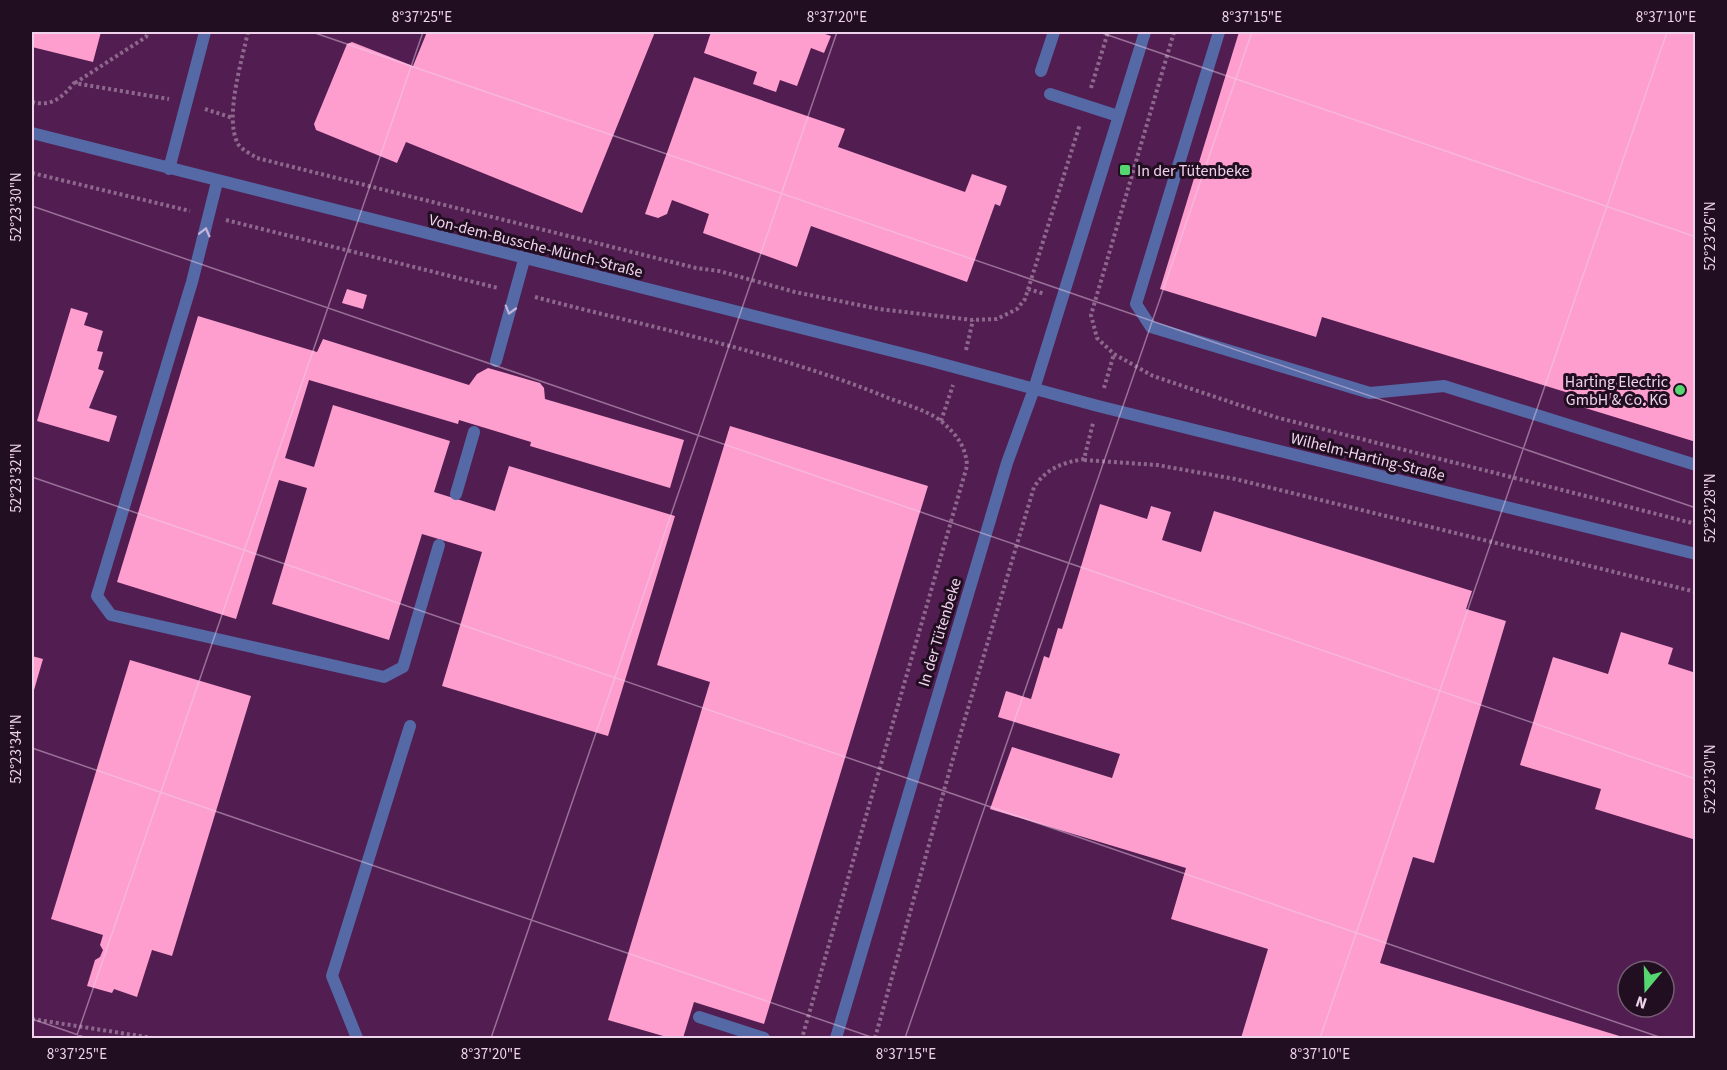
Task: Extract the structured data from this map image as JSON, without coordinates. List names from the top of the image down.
{
  "streets": {
    "street": ["Von-dem-Bussche-Münch-Straße", "Wilhelm-Harting-Straße", "In der Tütenbeke"]
  },
  "crossings": [
    ["Von-dem-Bussche-Münch-Straße", "Wilhelm-Harting-Straße"],
    ["Von-dem-Bussche-Münch-Straße", "In der Tütenbeke"],
    ["Wilhelm-Harting-Straße", "In der Tütenbeke"]
  ],
  "places": {
    "transit": ["In der Tütenbeke"],
    "other": ["Harting Electric GmbH & Co. KG"]
  },
  "north": "bottom",
  "coordinates": [
    "8°37'25\"E",
    "8°37'20\"E",
    "8°37'15\"E",
    "8°37'10\"E",
    "52°23'30\"N",
    "52°23'26\"N",
    "52°23'32\"N",
    "52°23'28\"N",
    "52°23'34\"N"
  ]
}
